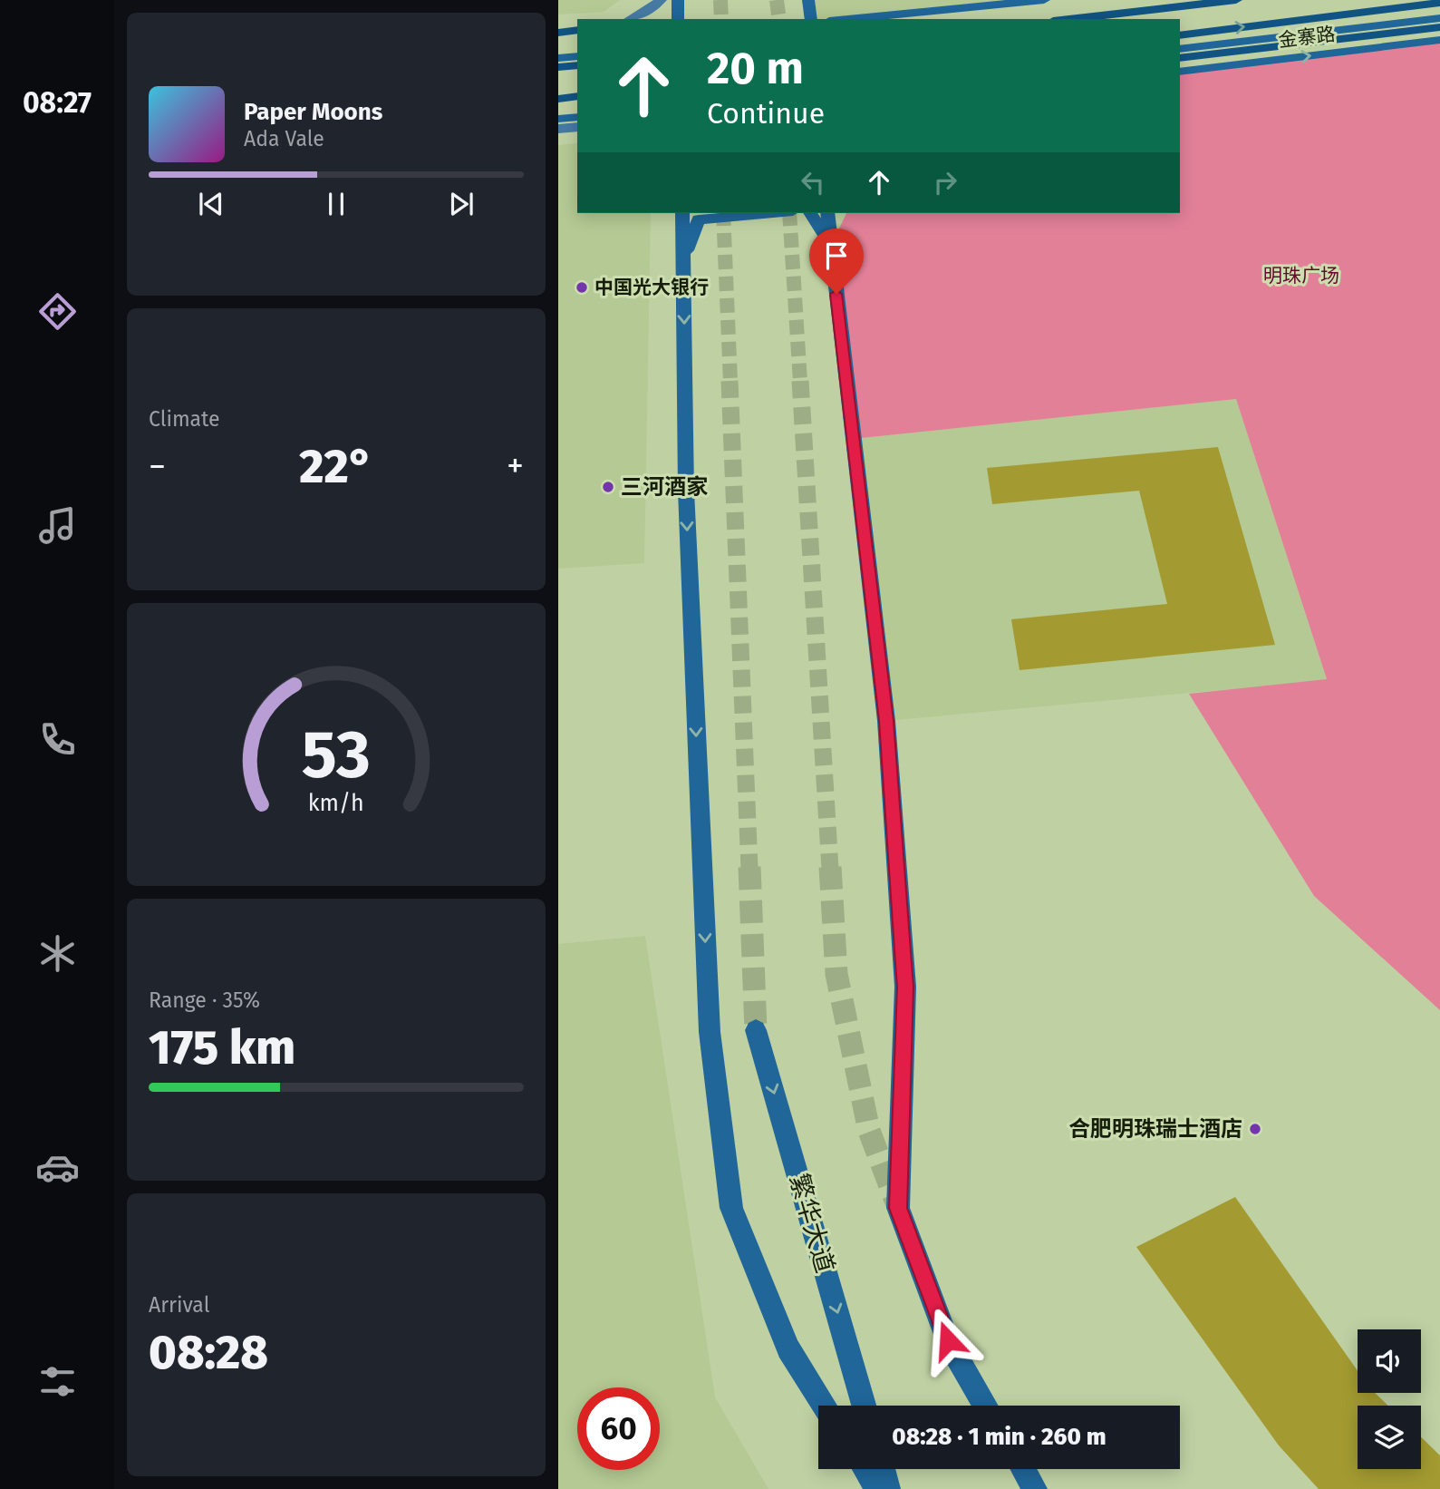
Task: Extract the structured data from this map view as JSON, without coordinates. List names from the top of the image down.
{
  "streets": {
    "main road": ["金寨路", "繁华大道"]
  },
  "parks": ["明珠广场"],
  "places": ["中国光大银行", "三河酒家", "合肥明珠瑞士酒店"],
  "page": {
    "tabs": "08:27",
    "turn": ["20 m", "Continue"],
    "song": ["Paper Moons", "Ada Vale"],
    "tile": [
      "Climate",
      ["Range · 35%", "175 km"],
      ["Arrival", "08:28"]
    ],
    "heat": ["−", "22°", "+"],
    "limit": "60",
    "trip": "08:28 · 1 min · 260 m",
    "gauge": ["53", "km/h"]
  }
}
